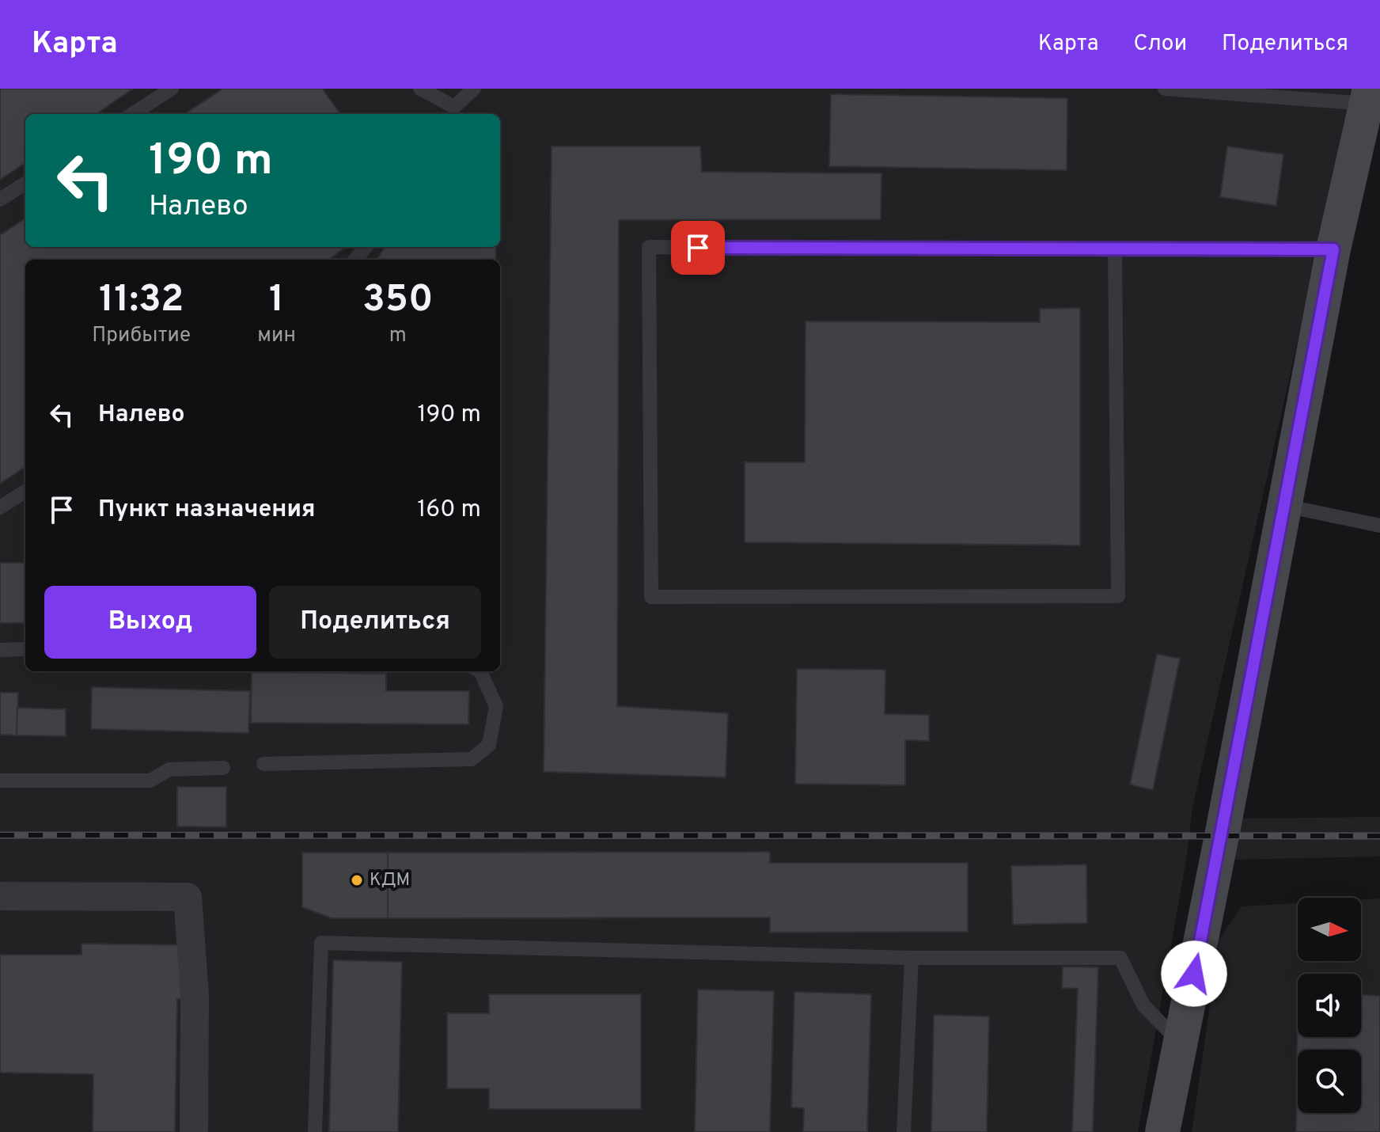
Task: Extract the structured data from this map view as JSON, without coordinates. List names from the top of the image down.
{
  "places": ["КДМ"],
  "north": "right",
  "page": {
    "header": "Карта",
    "nav": ["Карта", "Слои", "Поделиться"],
    "turn": ["190 m", "Налево"],
    "eta": [
      "11:32",
      "Прибытие",
      "1",
      "мин",
      "350",
      "m"
    ],
    "list": [
      {
        "name": "Налево",
        "value": "190 m"
      },
      {
        "name": "Пункт назначения",
        "value": "160 m"
      }
    ],
    "buttons": ["Выход", "Поделиться"]
  }
}
